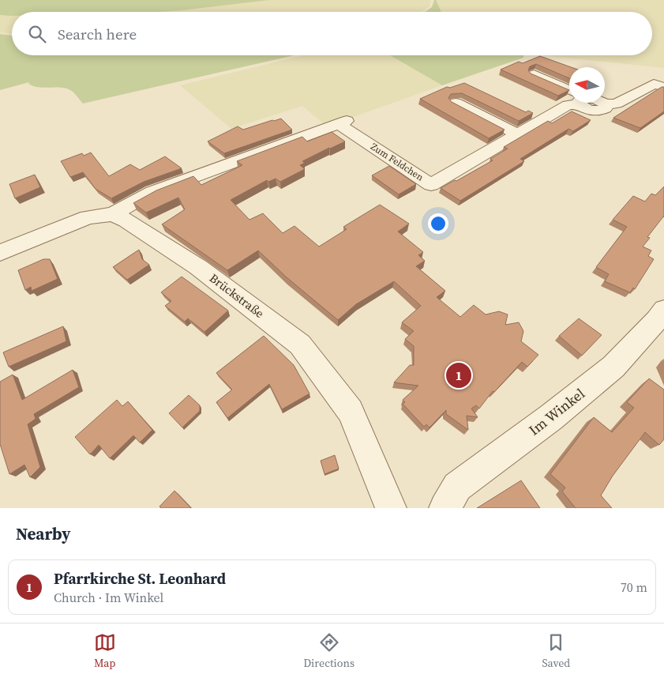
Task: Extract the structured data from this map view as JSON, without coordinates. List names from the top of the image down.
{
  "streets": {
    "street": ["Zum Feldchen", "Brückstraße", "Im Winkel"]
  },
  "crossings": [
    ["Zum Feldchen", "Brückstraße"]
  ],
  "north": "left",
  "page": {
    "search": "Search here",
    "pins": "1",
    "heading": "Nearby",
    "list": [
      {
        "mark": "1",
        "name": "Pfarrkirche St. Leonhard",
        "note": "Church · Im Winkel",
        "value": "70 m"
      }
    ],
    "nav": ["Map", "Directions", "Saved"]
  }
}
